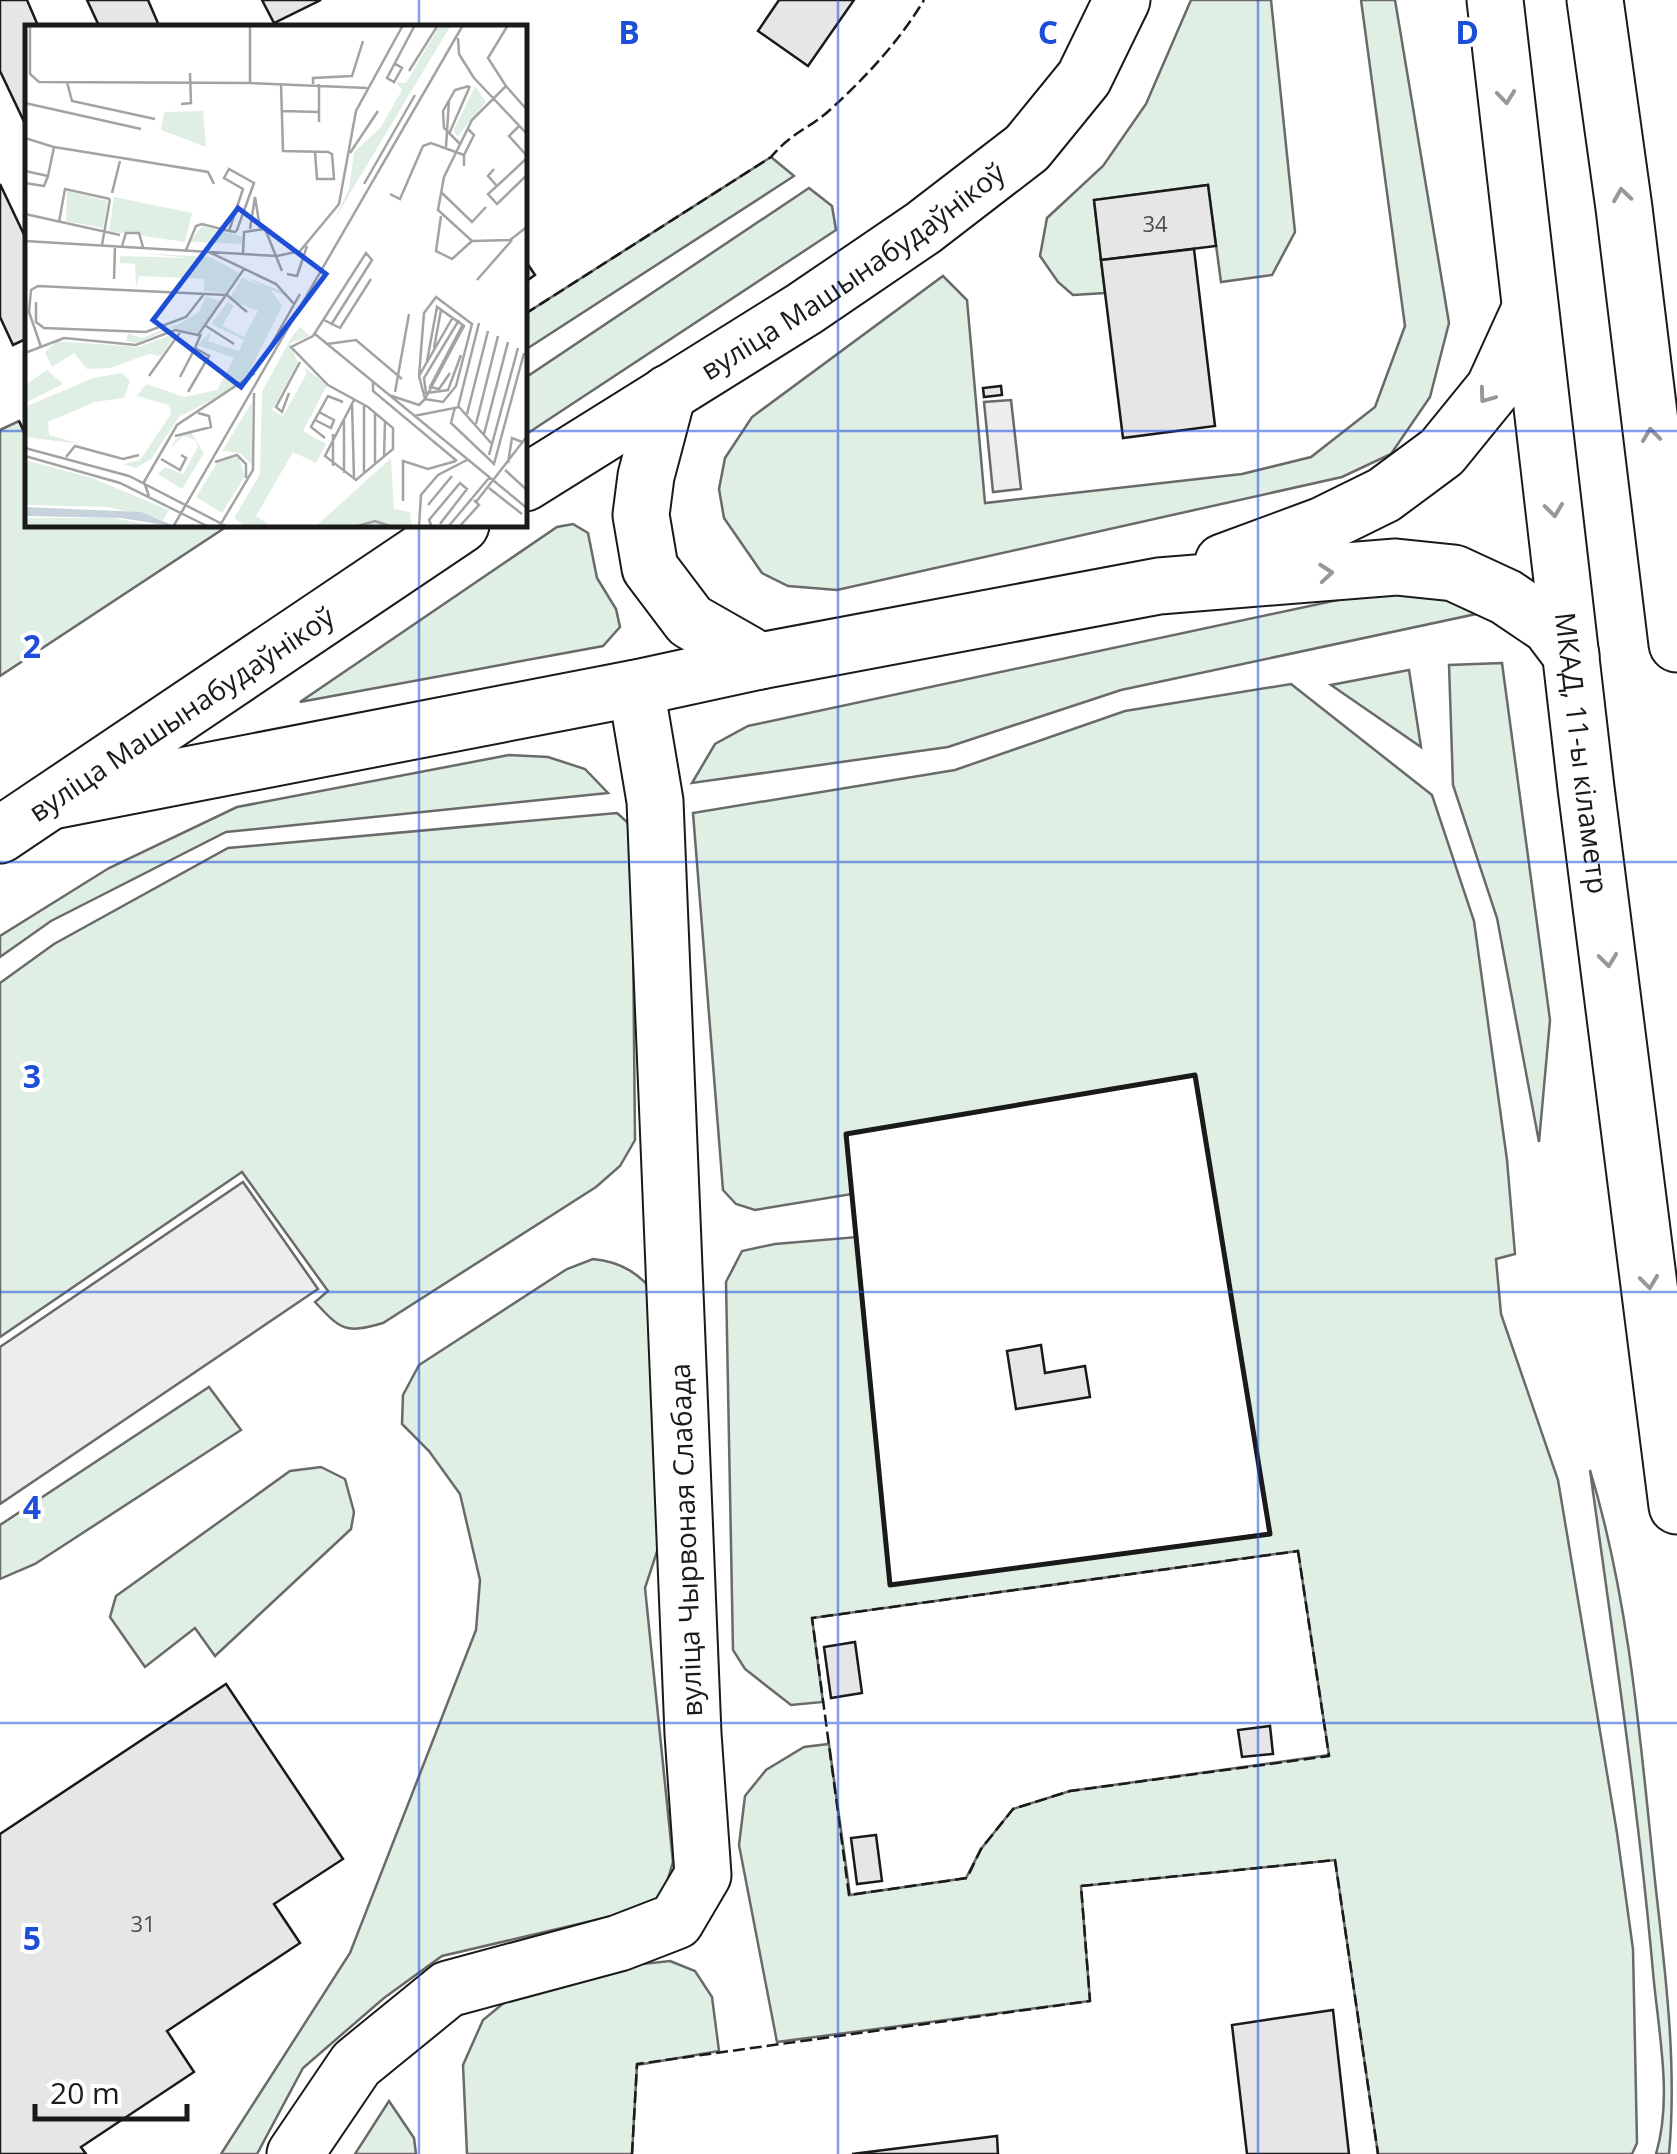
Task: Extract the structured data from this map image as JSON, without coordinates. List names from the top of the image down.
{
  "streets": {
    "main road": ["вуліца Машынабудаўнікоў", "МКАД, 11-ы кіламетр", "вуліца Чырвоная Слабада"]
  },
  "house_numbers": ["34", "31"],
  "scale_bar": "20 m",
  "grid": {
    "columns": ["B", "C", "D"],
    "rows": [
      "2",
      "3",
      "4",
      "5"
    ]
  }
}
